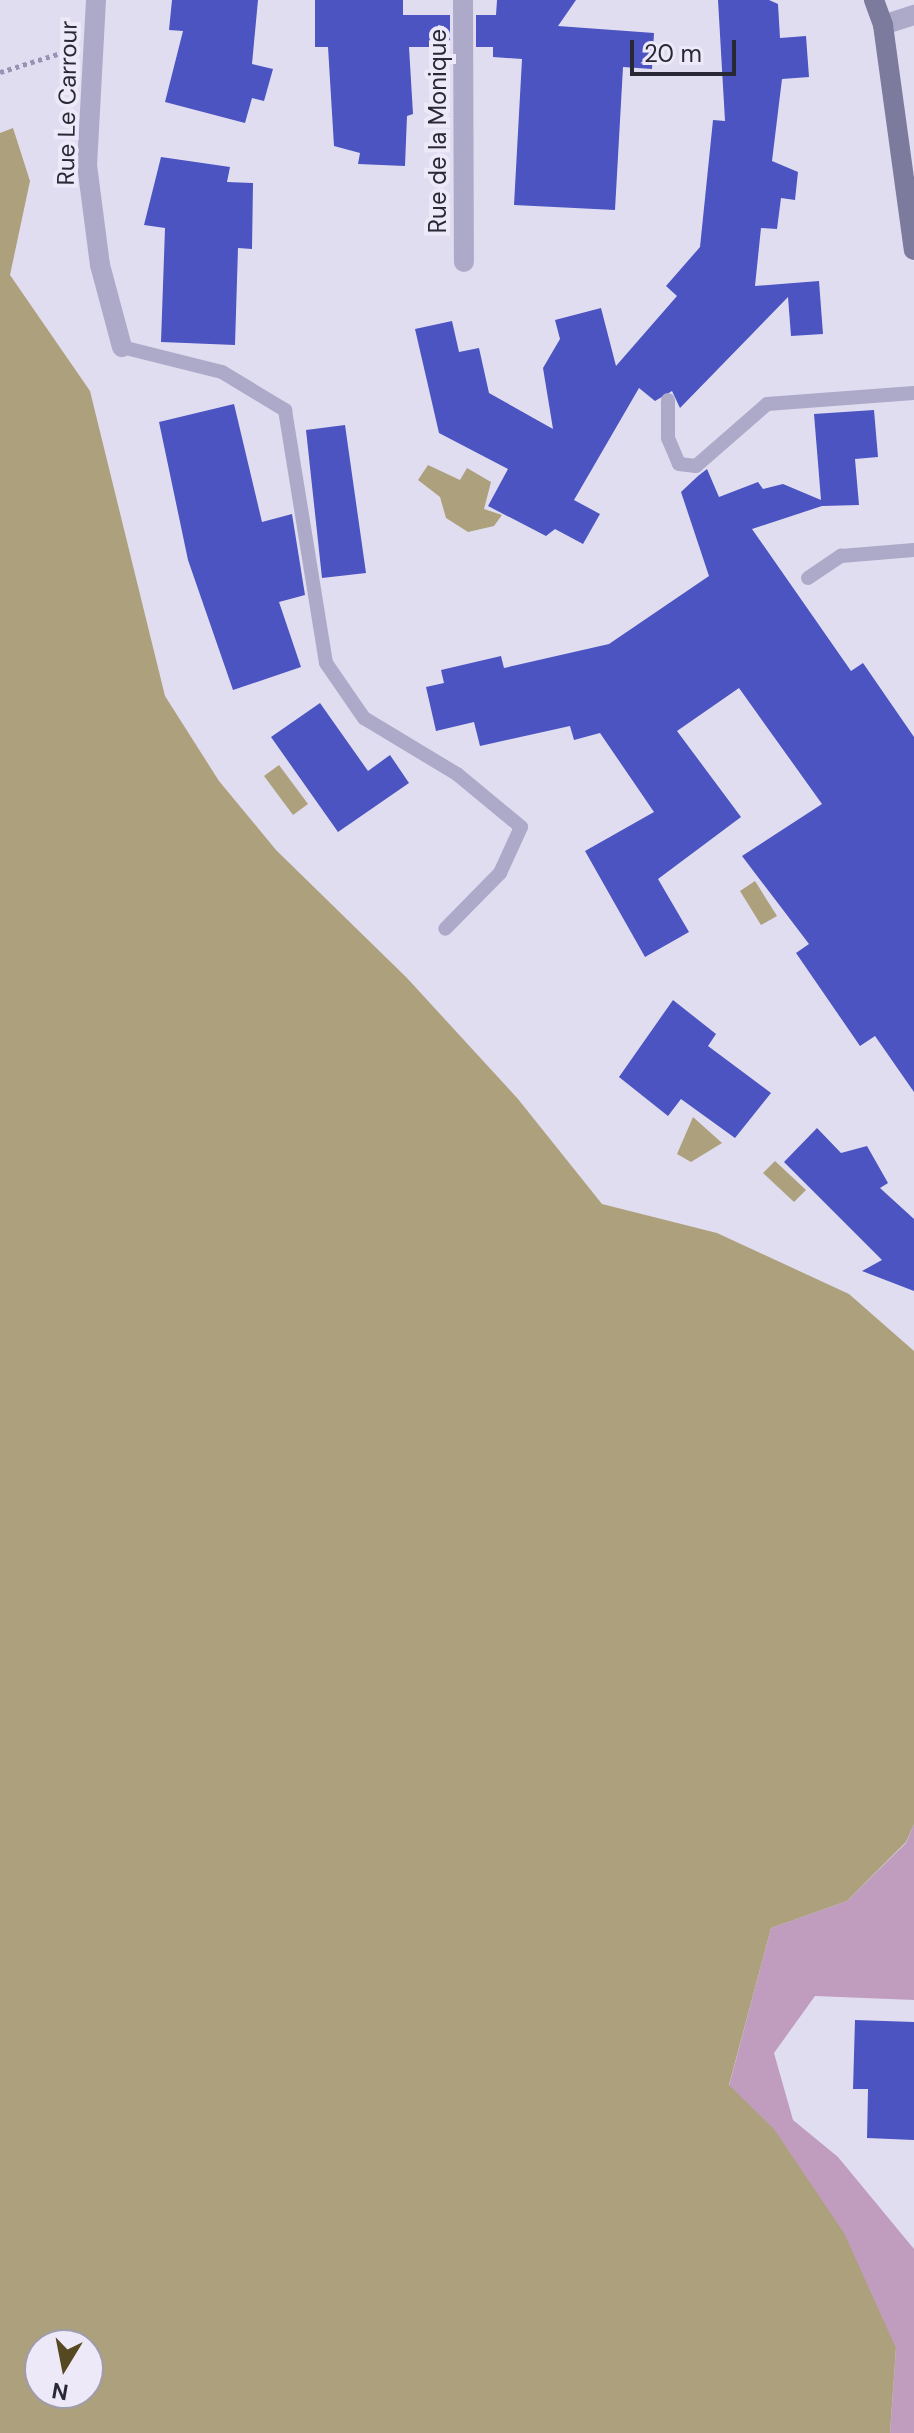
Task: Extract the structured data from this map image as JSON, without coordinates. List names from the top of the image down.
{
  "streets": {
    "street": ["Rue Le Carrour", "Rue de la Monique"]
  },
  "scale_bar": "20 m",
  "north": "bottom"
}
